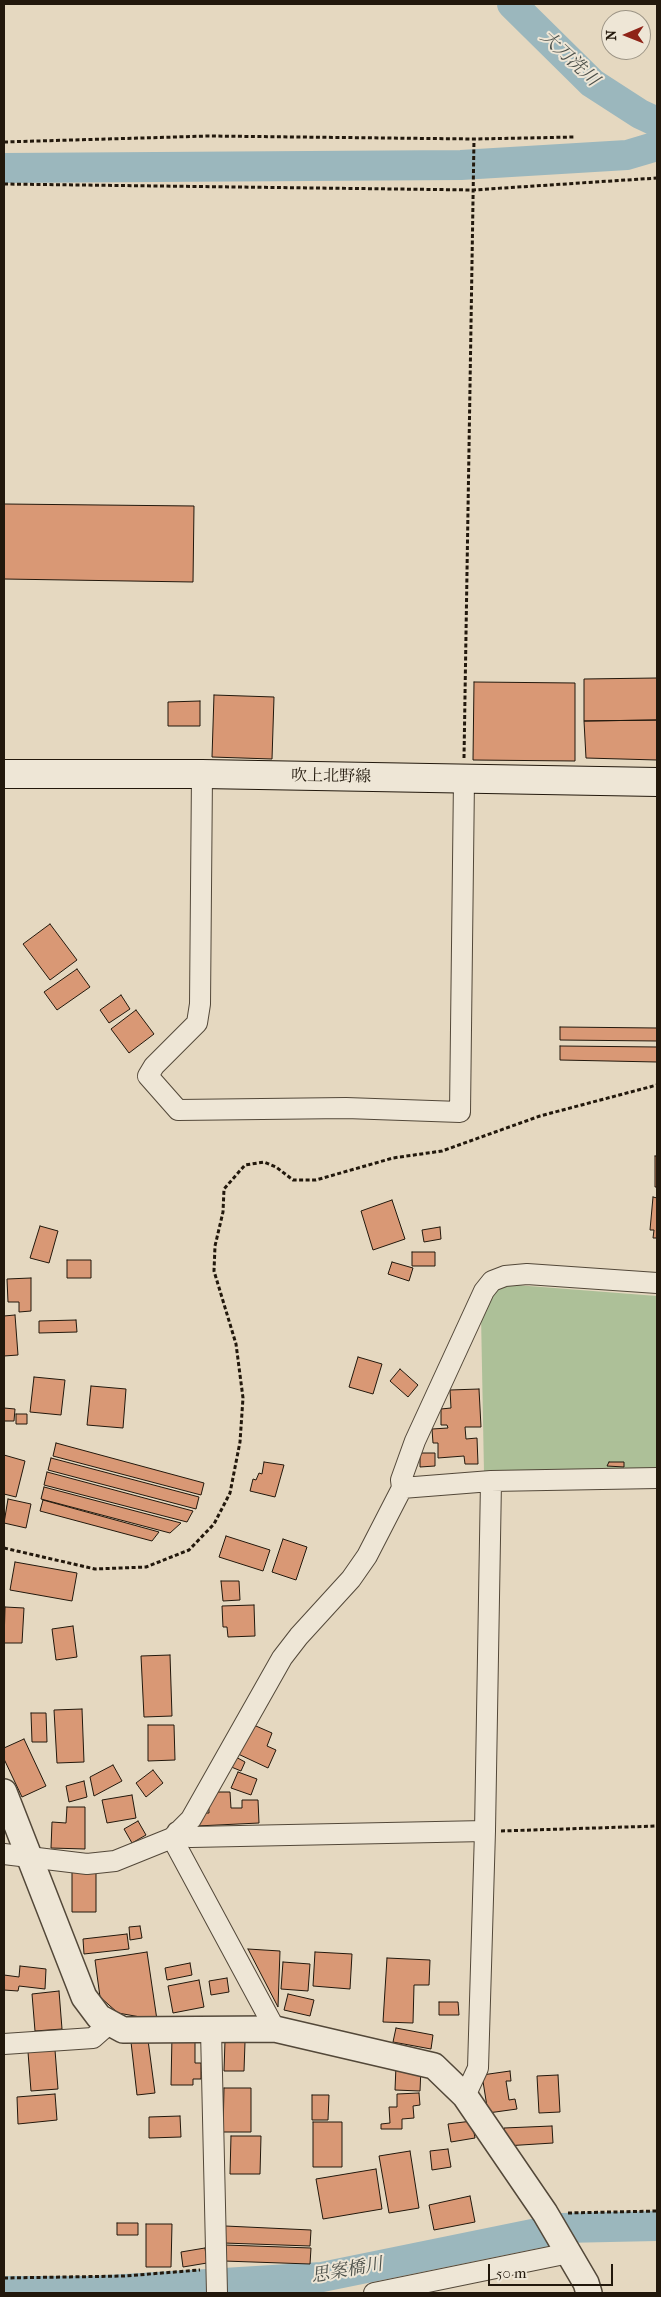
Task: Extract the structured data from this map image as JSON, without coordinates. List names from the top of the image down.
{
  "streets": {
    "main road": ["吹上北野線"]
  },
  "water": ["大刀洗川", "思案橋川"],
  "scale_bar": "50 m",
  "north": "left"
}
